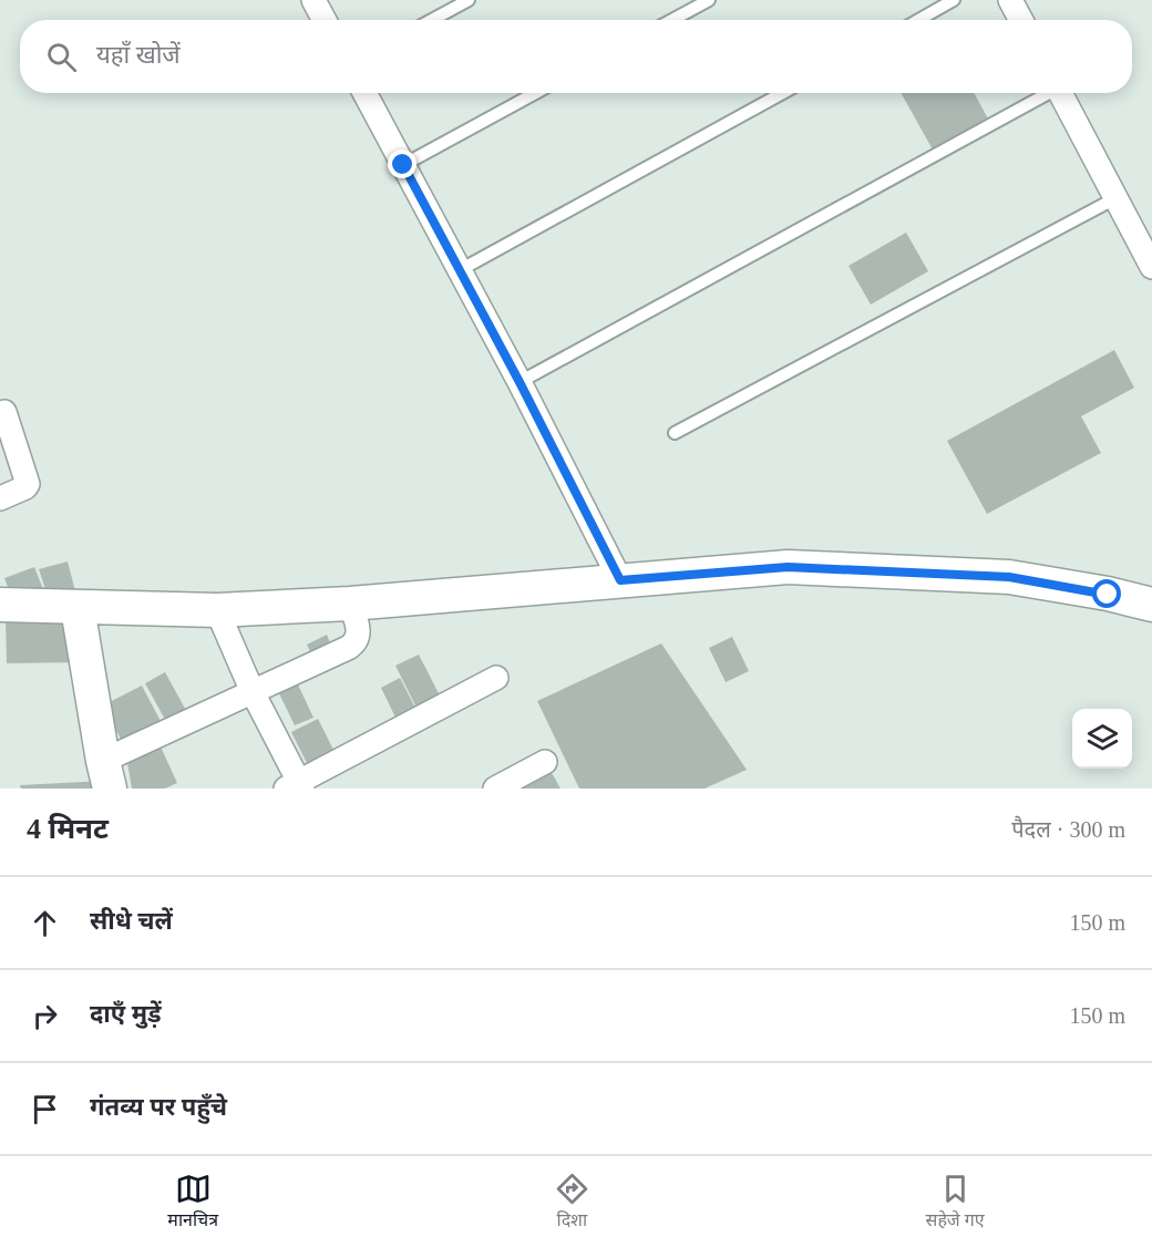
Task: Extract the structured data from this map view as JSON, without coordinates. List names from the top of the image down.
{
  "page": {
    "search": "यहाँ खोजें",
    "heading": ["4 मिनट", "पैदल · 300 m"],
    "list": [
      ["सीधे चलें", "150 m"],
      ["दाएँ मुड़ें", "150 m"],
      "गंतव्य पर पहुँचे"
    ],
    "nav": ["मानचित्र", "दिशा", "सहेजे गए"]
  }
}
